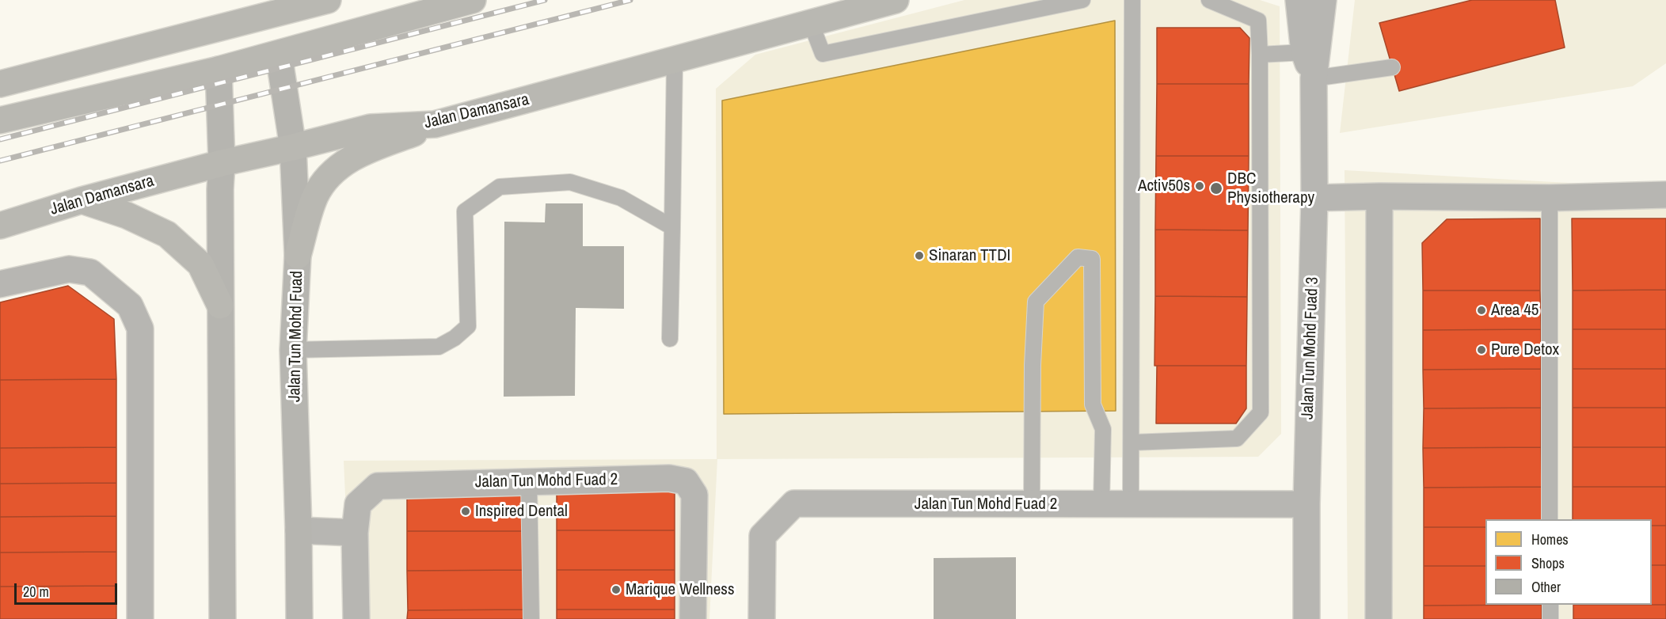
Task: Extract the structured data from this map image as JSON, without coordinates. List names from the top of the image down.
{
  "streets": {
    "main road": ["Jalan Damansara", "Jalan Tun Mohd Fuad"],
    "street": ["Jalan Tun Mohd Fuad 3", "Jalan Tun Mohd Fuad 2"]
  },
  "crossings": [
    ["Jalan Damansara", "Jalan Tun Mohd Fuad"],
    ["Jalan Tun Mohd Fuad 3", "Jalan Tun Mohd Fuad 2"]
  ],
  "places": [
    "Activ50s",
    "DBC Physiotherapy",
    "Sinaran TTDI",
    "Area 45",
    "Pure Detox",
    "Inspired Dental",
    "Marique Wellness"
  ],
  "legend": ["Homes", "Shops", "Other"],
  "scale_bar": "20 m"
}
